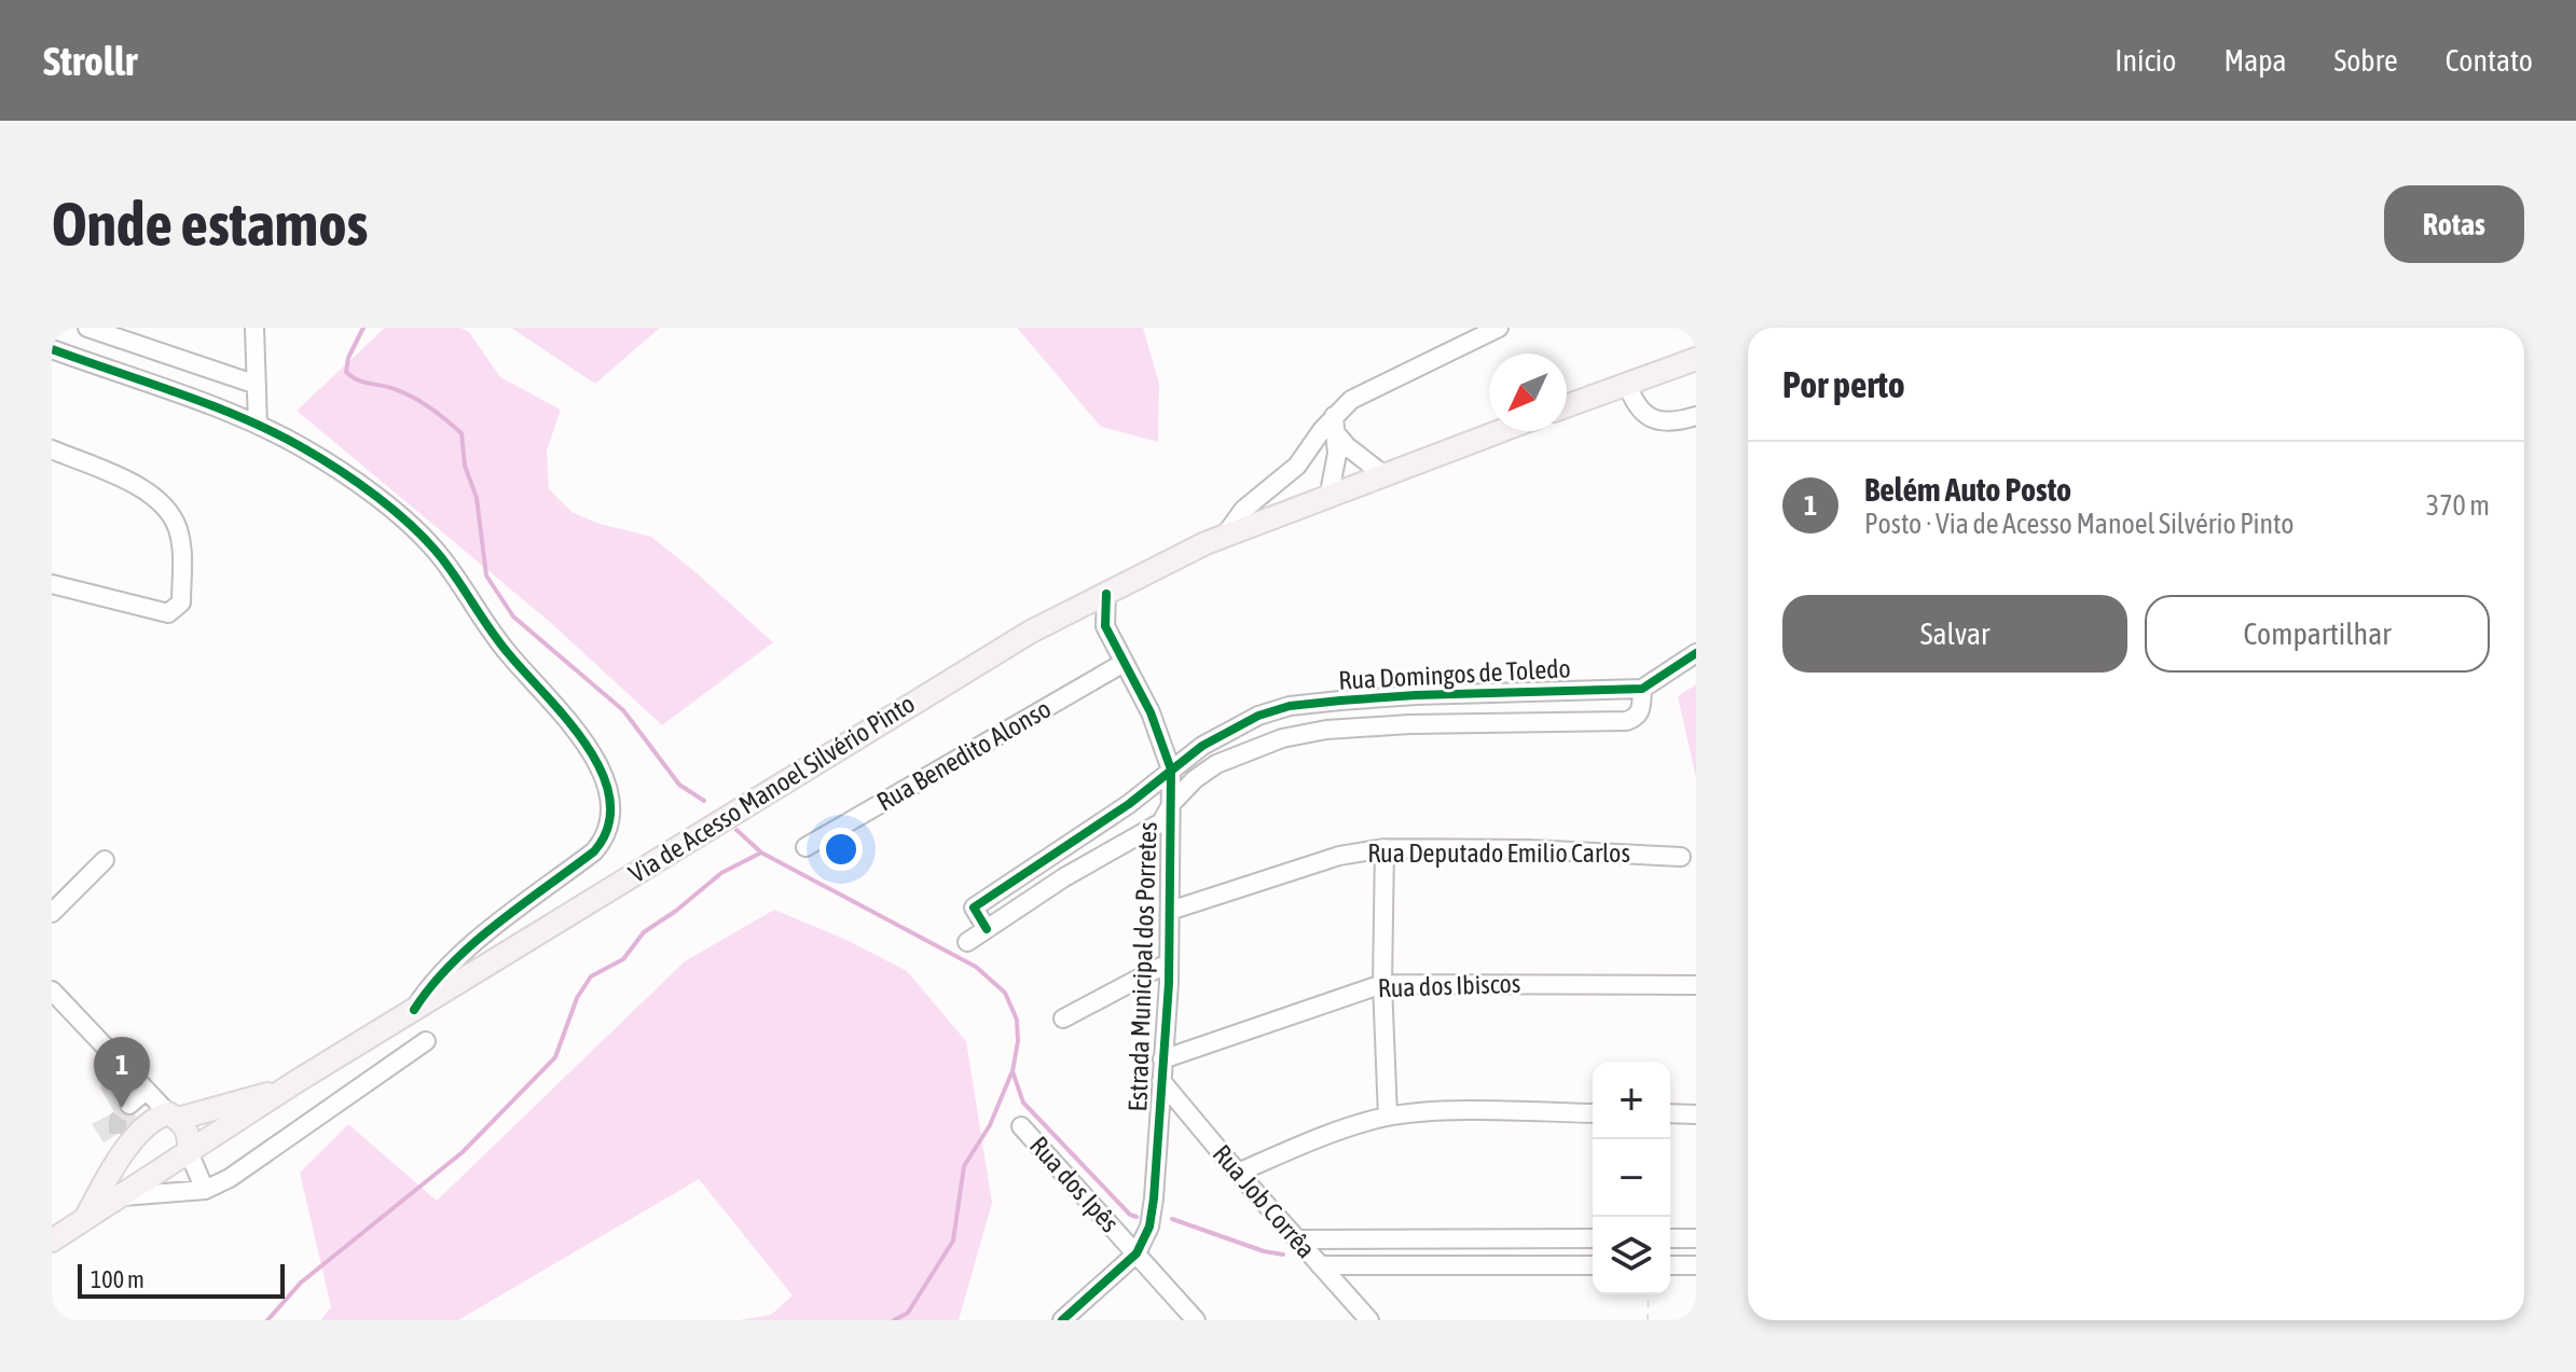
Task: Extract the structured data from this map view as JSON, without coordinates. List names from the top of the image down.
{
  "streets": {
    "main road": ["Via de Acesso Manoel Silvério Pinto"],
    "street": [
      "Rua Domingos de Toledo",
      "Rua Benedito Alonso",
      "Rua Deputado Emilio Carlos",
      "Estrada Municipal dos Porretes",
      "Rua dos Ibiscos",
      "Rua dos Ipês",
      "Rua Job Corrêa"
    ]
  },
  "crossings": [
    ["Rua Domingos de Toledo", "Estrada Municipal dos Porretes"],
    ["Rua Benedito Alonso", "Estrada Municipal dos Porretes"],
    ["Via de Acesso Manoel Silvério Pinto", "Estrada Municipal dos Porretes"],
    ["Rua Deputado Emilio Carlos", "Estrada Municipal dos Porretes"],
    ["Estrada Municipal dos Porretes", "Rua dos Ibiscos"],
    ["Estrada Municipal dos Porretes", "Rua dos Ipês"],
    ["Estrada Municipal dos Porretes", "Rua Job Corrêa"]
  ],
  "scale_bar": "100 m",
  "north": "bottom left",
  "page": {
    "header": "Strollr",
    "nav": [
      "Início",
      "Mapa",
      "Sobre",
      "Contato"
    ],
    "buttons": [
      "Rotas",
      ["Salvar", "Compartilhar"]
    ],
    "title": "Onde estamos",
    "heading": "Por perto",
    "list": [
      {
        "mark": "1",
        "name": "Belém Auto Posto",
        "note": "Posto · Via de Acesso Manoel Silvério Pinto",
        "value": "370 m"
      }
    ],
    "pins": "1",
    "map_buttons": ["+", "−"],
    "scale": "100 m"
  }
}
